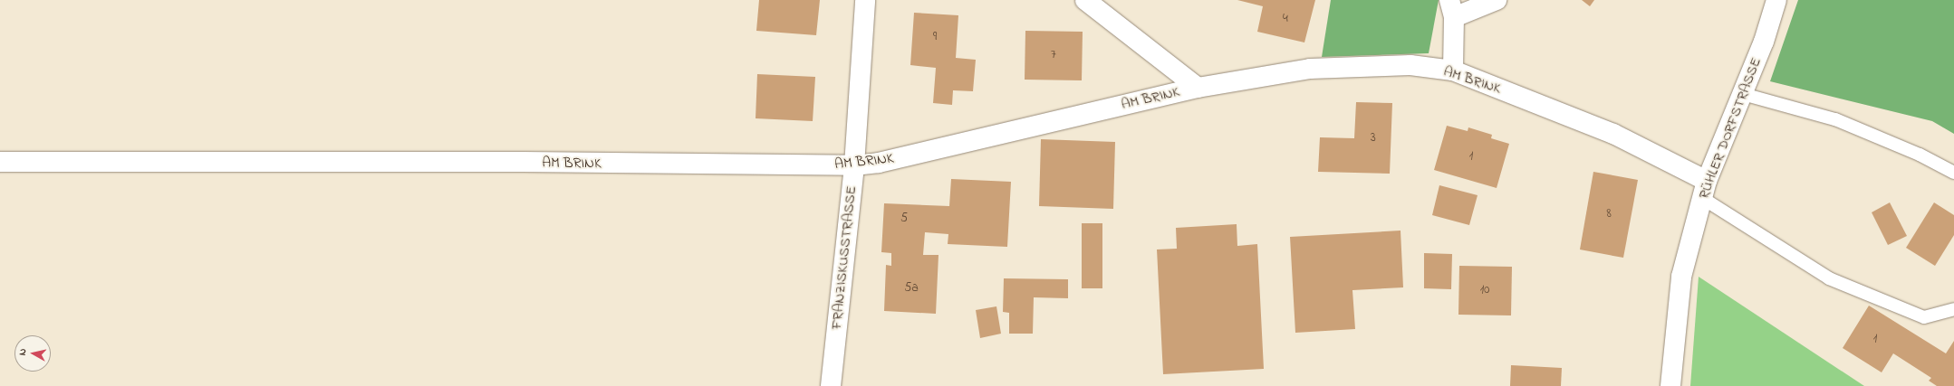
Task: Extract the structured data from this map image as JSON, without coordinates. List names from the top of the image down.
{
  "streets": {
    "street": ["AM BRINK", "RÜHLER DORFSTRASSE", "FRANZISKUSSTRASSE"]
  },
  "crossings": [
    ["AM BRINK", "RÜHLER DORFSTRASSE"],
    ["AM BRINK", "FRANZISKUSSTRASSE"]
  ],
  "house_numbers": [
    "4",
    "9",
    "7",
    "3",
    "1",
    "8",
    "5",
    "5a",
    "10",
    "1"
  ],
  "north": "left"
}
